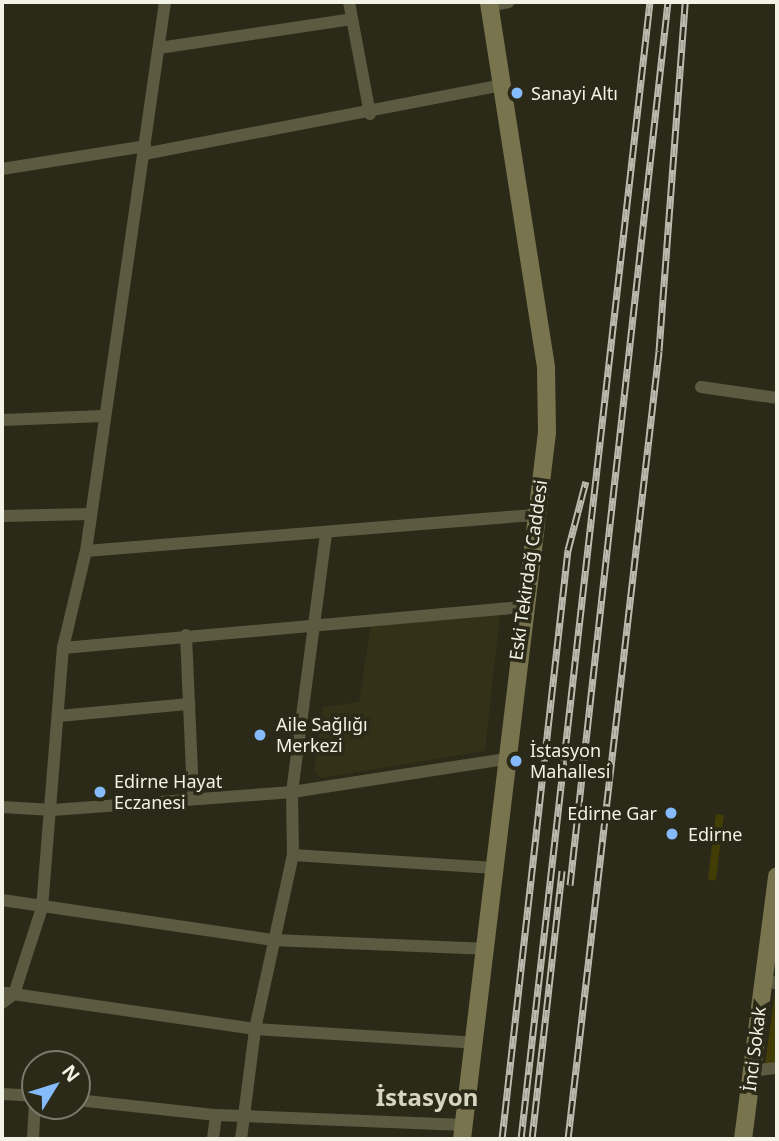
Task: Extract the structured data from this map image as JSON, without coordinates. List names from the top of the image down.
{
  "streets": {
    "street": ["Eski Tekirdağ Caddesi", "İnci Sokak"]
  },
  "districts": ["İstasyon"],
  "places": [
    "Sanayi Altı",
    "Aile Sağlığı Merkezi",
    "İstasyon Mahallesi",
    "Edirne Hayat Eczanesi",
    "Edirne Gar",
    "Edirne"
  ],
  "north": "top right"
}
